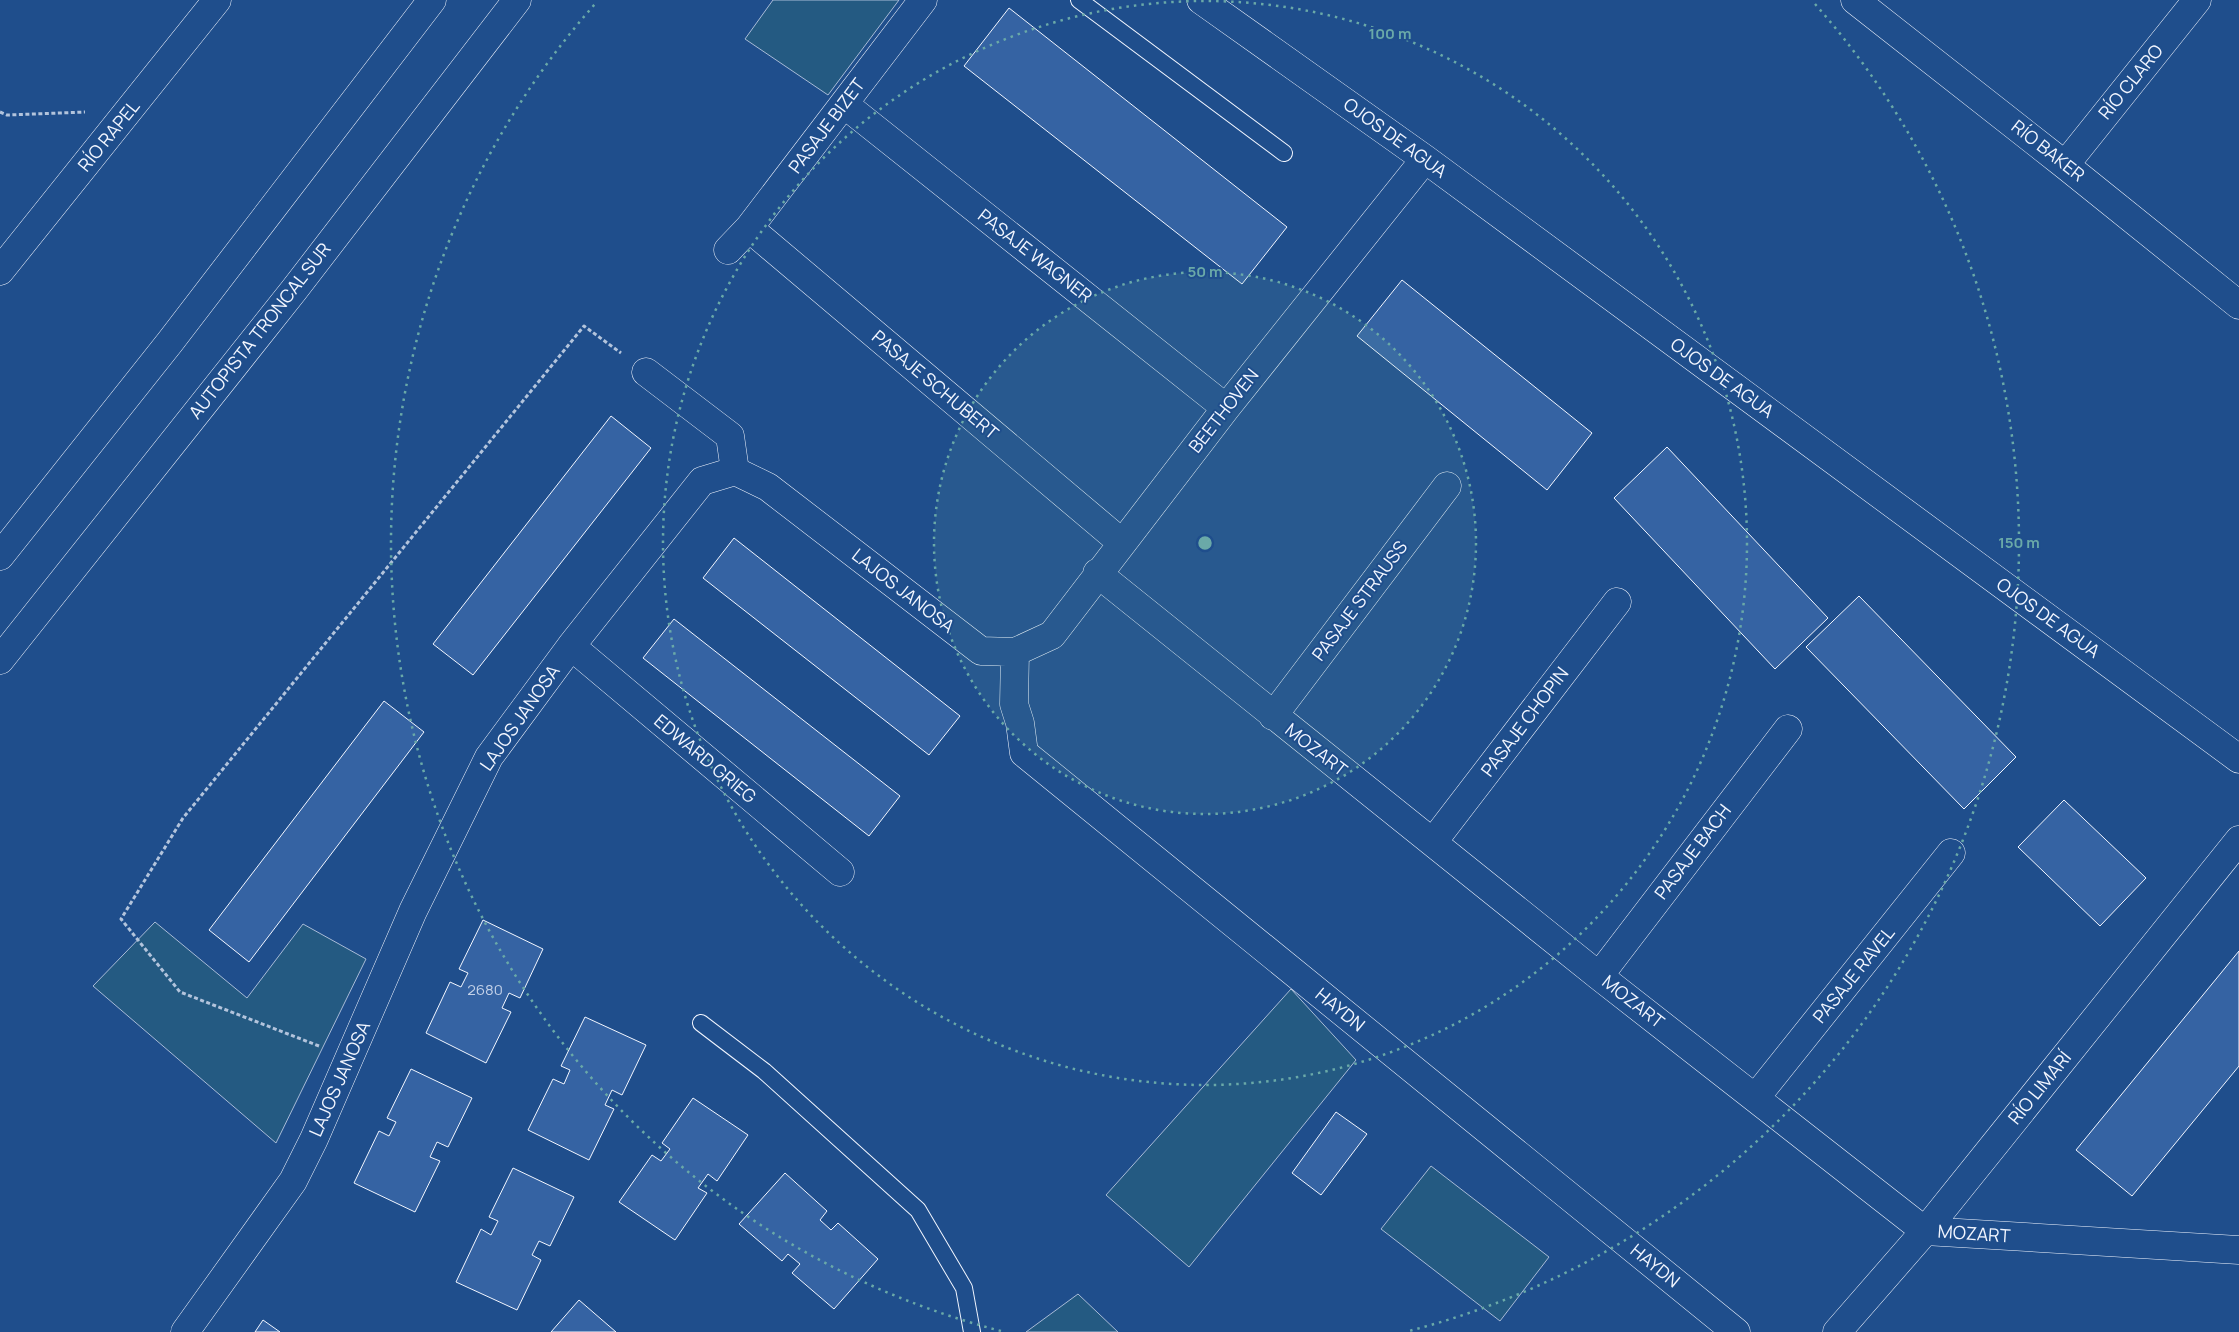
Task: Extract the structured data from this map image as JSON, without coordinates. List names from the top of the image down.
{
  "streets": {
    "main road": [
      "RÍO CLARO",
      "PASAJE BIZET",
      "RÍO RAPEL",
      "OJOS DE AGUA",
      "RÍO BAKER",
      "PASAJE WAGNER",
      "AUTOPISTA TRONCAL SUR",
      "PASAJE SCHUBERT",
      "BEETHOVEN",
      "LAJOS JANOSA",
      "PASAJE STRAUSS",
      "PASAJE CHOPIN",
      "MOZART",
      "EDWARD GRIEG",
      "PASAJE BACH",
      "PASAJE RAVEL",
      "HAYDN",
      "RÍO LIMARÍ"
    ]
  },
  "crossings": [
    ["RÍO CLARO", "RÍO BAKER"],
    ["PASAJE BIZET", "PASAJE WAGNER"],
    ["PASAJE BIZET", "PASAJE SCHUBERT"],
    ["OJOS DE AGUA", "BEETHOVEN"],
    ["PASAJE WAGNER", "BEETHOVEN"],
    ["PASAJE SCHUBERT", "BEETHOVEN"],
    ["BEETHOVEN", "LAJOS JANOSA"],
    ["BEETHOVEN", "MOZART"],
    ["BEETHOVEN", "HAYDN"],
    ["LAJOS JANOSA", "EDWARD GRIEG"],
    ["LAJOS JANOSA", "HAYDN"],
    ["PASAJE STRAUSS", "MOZART"],
    ["PASAJE CHOPIN", "MOZART"],
    ["MOZART", "PASAJE BACH"],
    ["MOZART", "PASAJE RAVEL"],
    ["MOZART", "RÍO LIMARÍ"]
  ],
  "house_numbers": ["2680"],
  "rings": ["100 m", "50 m", "150 m"]
}
